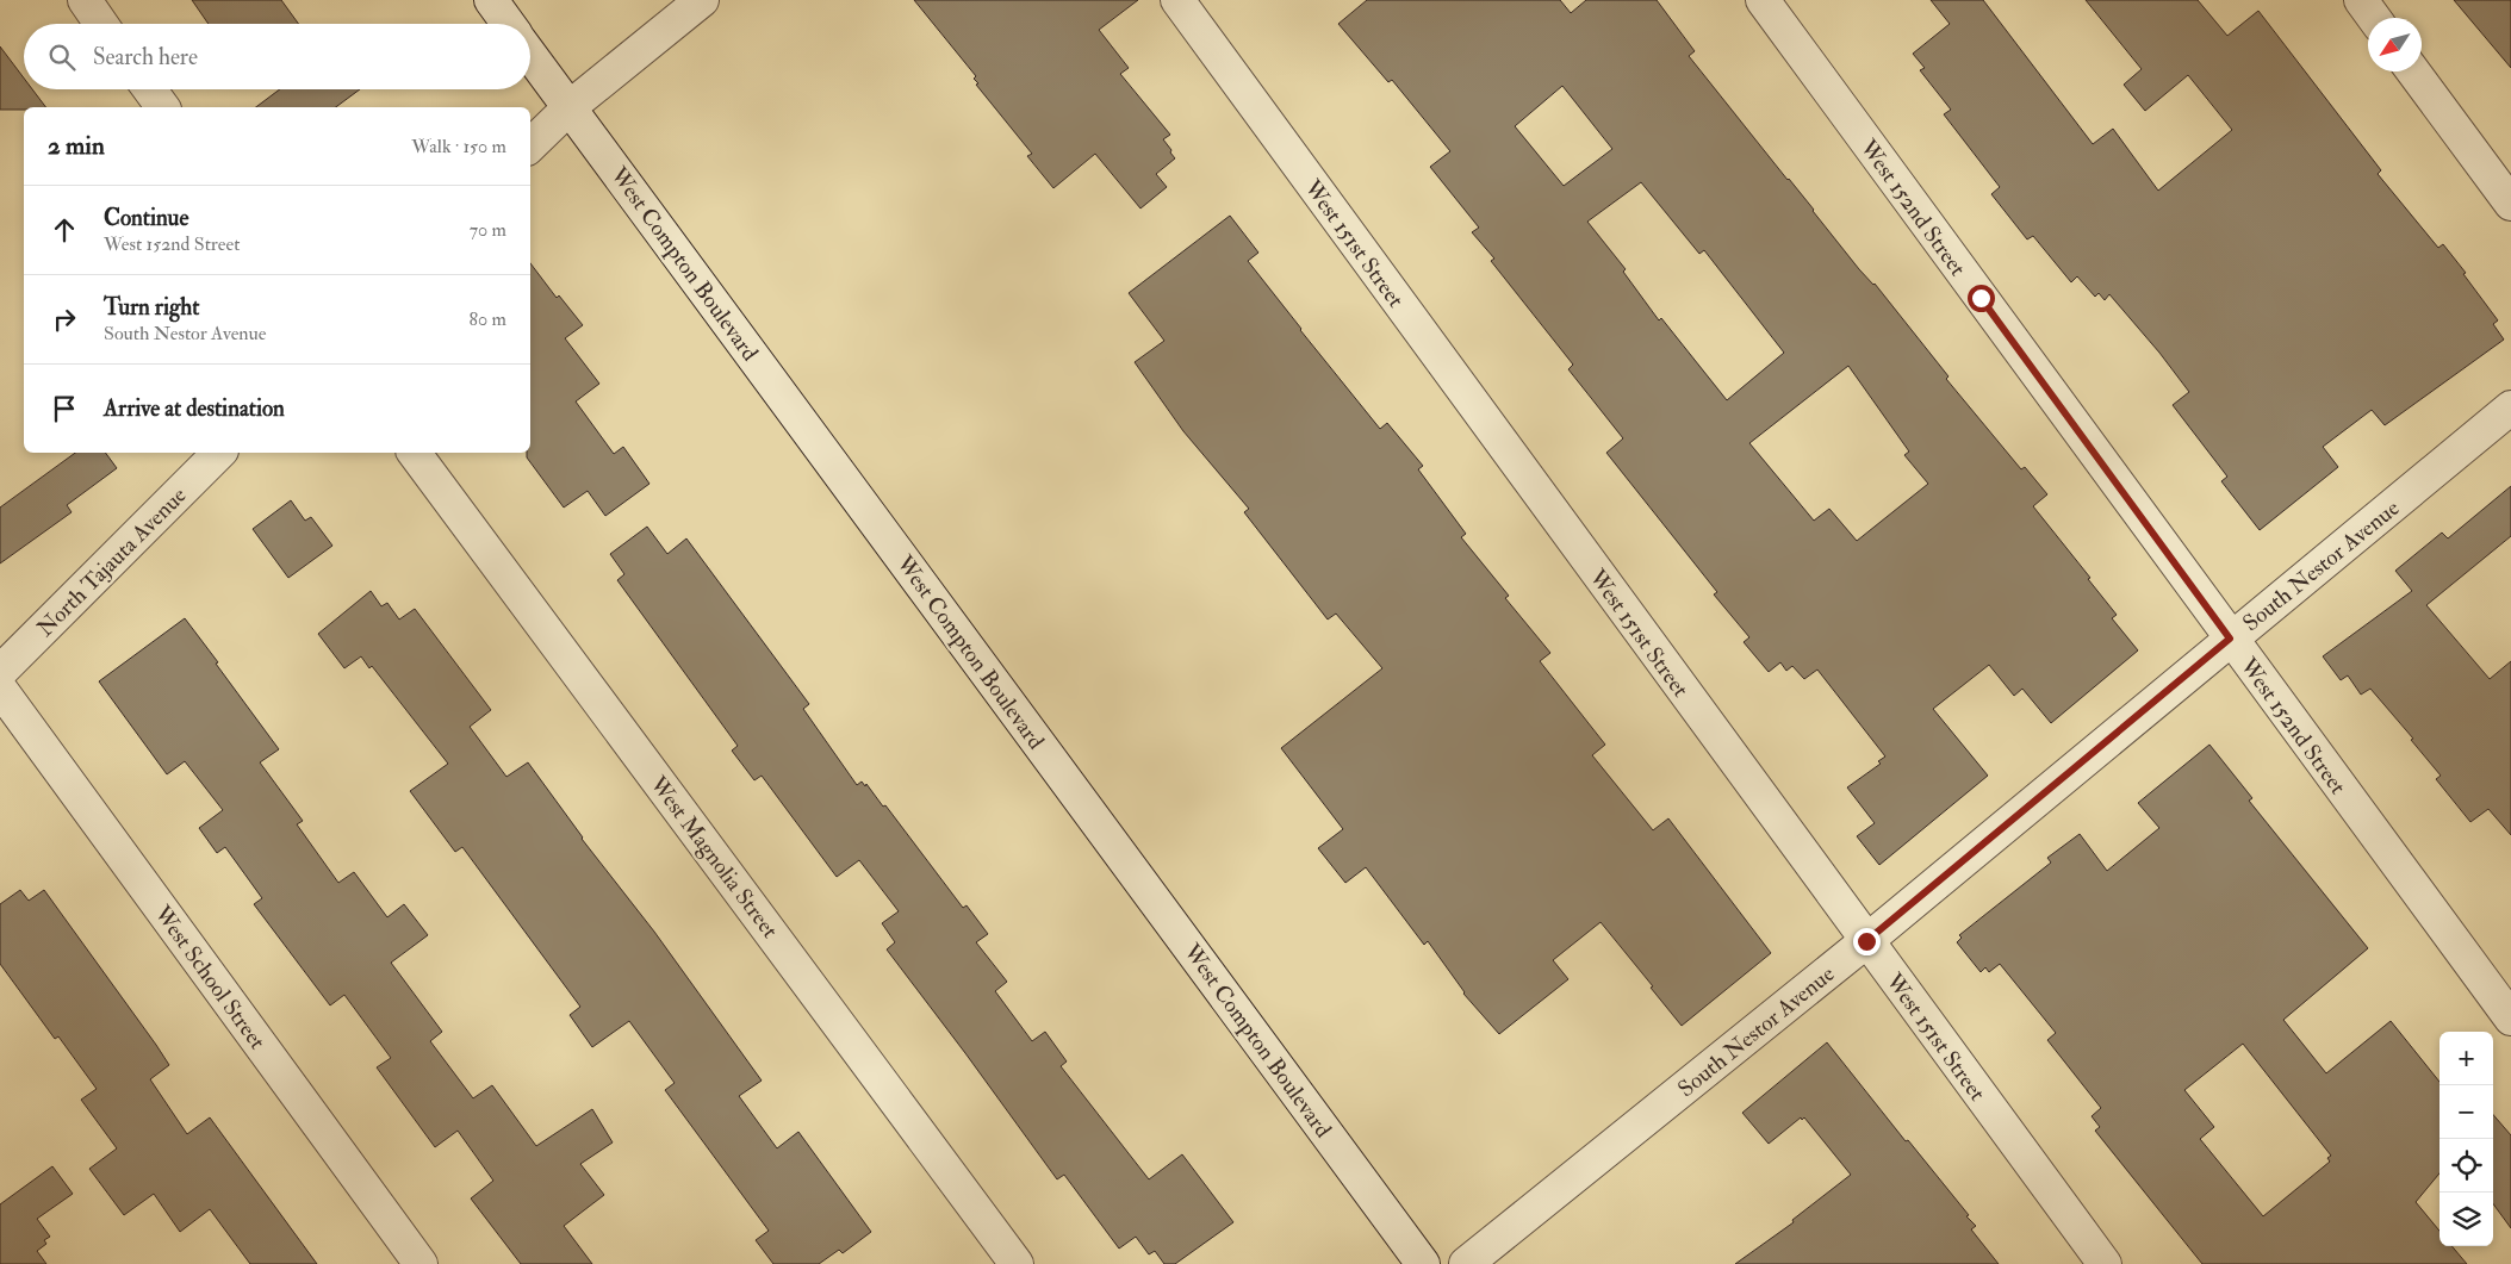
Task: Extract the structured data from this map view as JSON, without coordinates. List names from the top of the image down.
{
  "streets": {
    "street": [
      "West 152nd Street",
      "West 151st Street",
      "West Compton Boulevard",
      "North Tajauta Avenue",
      "South Nestor Avenue",
      "West Magnolia Street",
      "West School Street"
    ]
  },
  "crossings": [
    ["West 152nd Street", "South Nestor Avenue"],
    ["West 151st Street", "South Nestor Avenue"]
  ],
  "north": "bottom left",
  "page": {
    "search": "Search here",
    "heading": ["2 min", "Walk · 150 m"],
    "list": [
      ["Continue", "West 152nd Street", "70 m"],
      ["Turn right", "South Nestor Avenue", "80 m"],
      "Arrive at destination"
    ],
    "map_buttons": ["+", "−"]
  }
}
